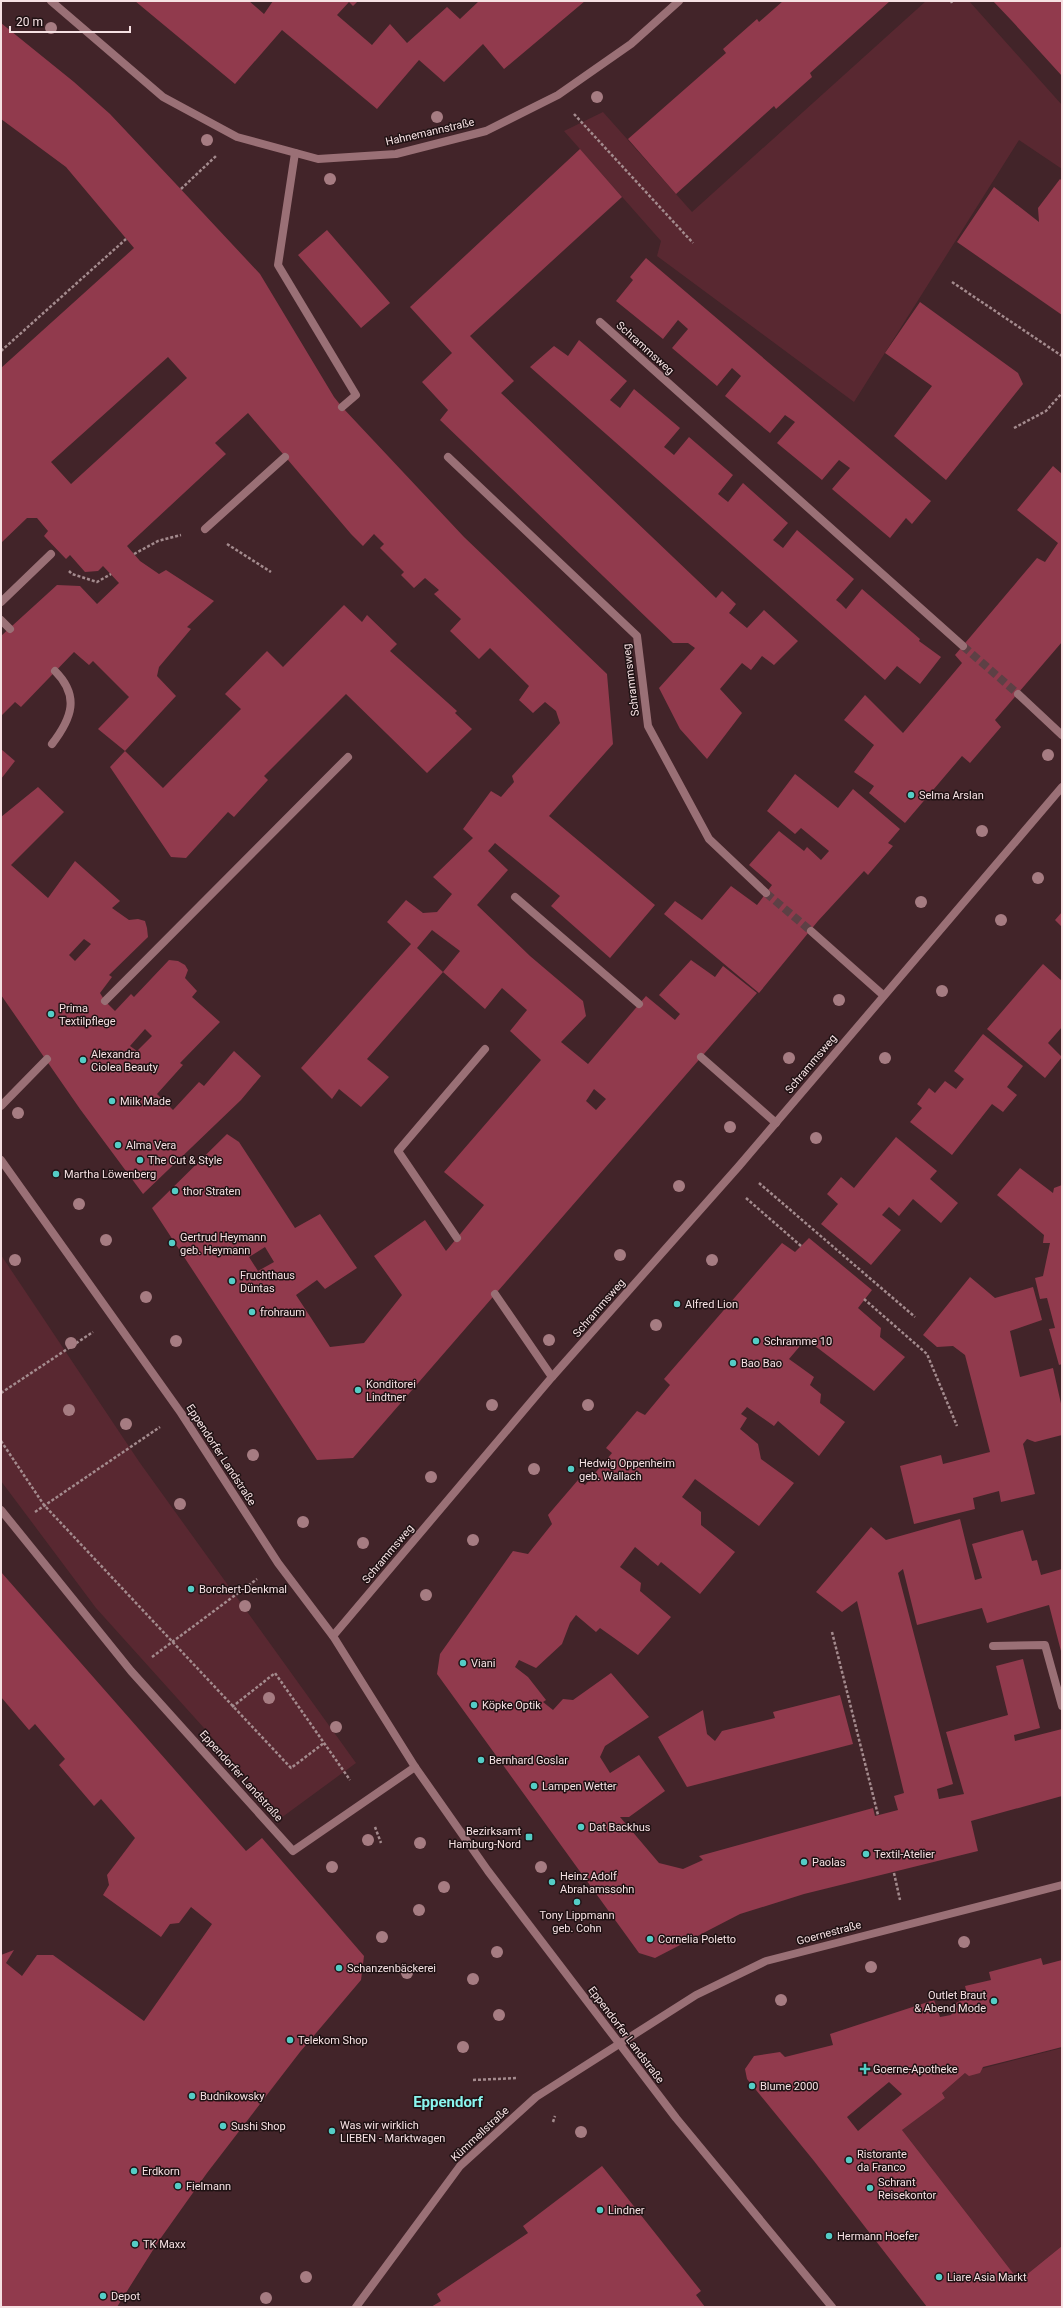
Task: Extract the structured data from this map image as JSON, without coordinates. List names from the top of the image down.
{
  "streets": {
    "street": [
      "Hahnemannstraße",
      "Schrammsweg",
      "Eppendorfer Landstraße",
      "Goernestraße",
      "Kümmellstraße"
    ]
  },
  "crossings": [
    ["Schrammsweg", "Eppendorfer Landstraße"],
    ["Eppendorfer Landstraße", "Goernestraße"],
    ["Eppendorfer Landstraße", "Kümmellstraße"],
    ["Goernestraße", "Kümmellstraße"]
  ],
  "districts": ["Eppendorf"],
  "places": {
    "other": [
      "Selma Arslan",
      "Prima Textilpflege",
      "Alexandra Ciolea Beauty",
      "Milk Made",
      "Alma Vera",
      "The Cut & Style",
      "Martha Löwenberg",
      "thor Straten",
      "Gertrud Heymann geb. Heymann",
      "Fruchthaus Düntas",
      "Alfred Lion",
      "frohraum",
      "Schramme 10",
      "Bao Bao",
      "Konditorei Lindtner",
      "Hedwig Oppenheim geb. Wallach",
      "Borchert-Denkmal",
      "Viani",
      "Köpke Optik",
      "Bernhard Goslar",
      "Lampen Wetter",
      "Dat Backhus",
      "Textil-Atelier",
      "Paolas",
      "Heinz Adolf Abrahamssohn",
      "Tony Lippmann geb. Cohn",
      "Cornelia Poletto",
      "Schanzenbäckerei",
      "Outlet Braut & Abend Mode",
      "Telekom Shop",
      "Blume 2000",
      "Budnikowsky",
      "Sushi Shop",
      "Was wir wirklich LIEBEN - Marktwagen",
      "Ristorante da Franco",
      "Erdkorn",
      "Fielmann",
      "Schrant Reisekontor",
      "Lindner",
      "Hermann Hoefer",
      "TK Maxx",
      "Liare Asia Markt",
      "Depot"
    ],
    "transit": ["Bezirksamt Hamburg-Nord"],
    "health": ["Goerne-Apotheke"]
  },
  "scale_bar": "20 m"
}
